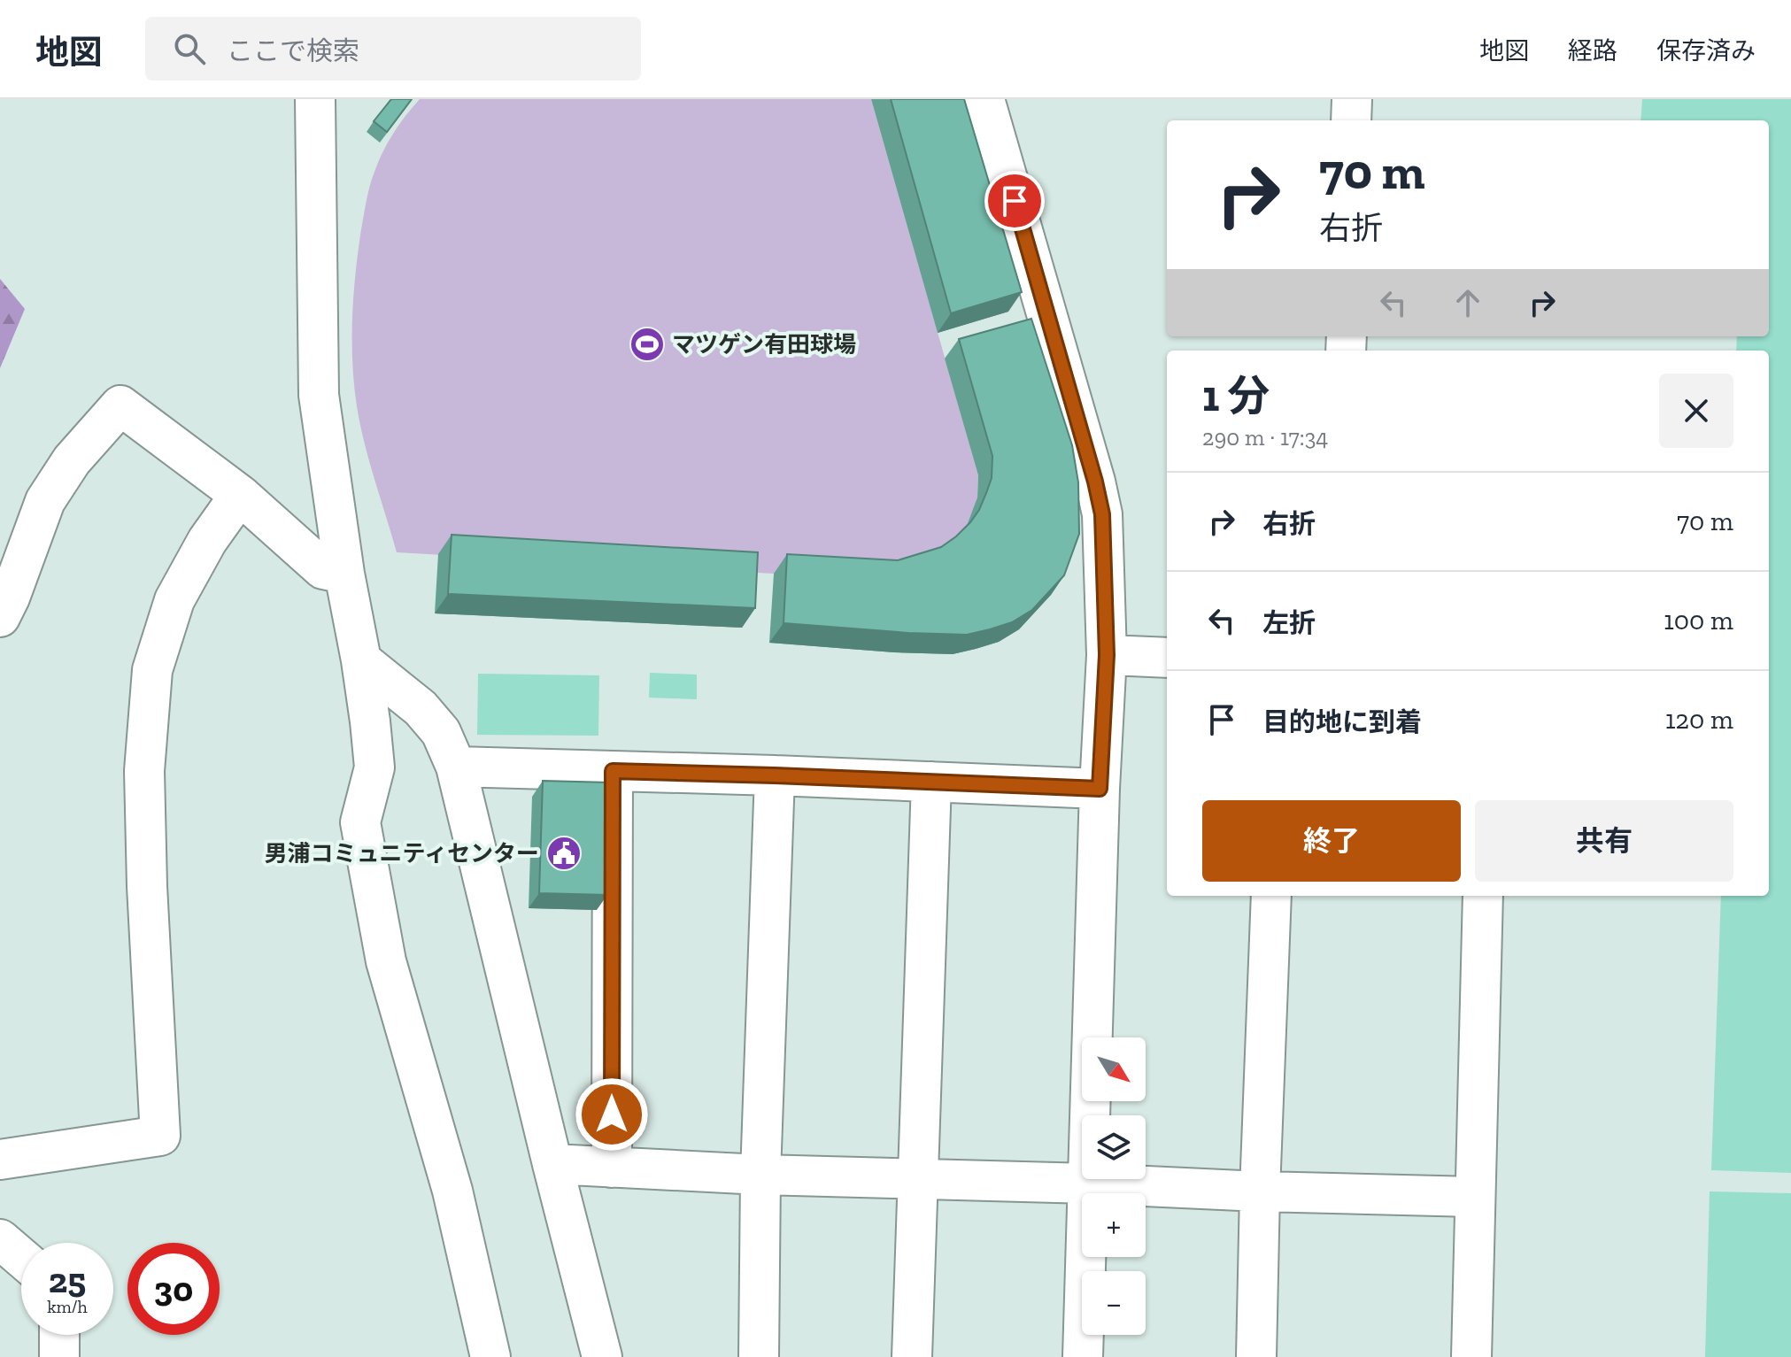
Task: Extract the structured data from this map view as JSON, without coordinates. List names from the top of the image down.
{
  "places": {
    "sports": ["マツゲン有田球場"],
    "public building": ["男浦コミュニティセンター"]
  },
  "north": "bottom right",
  "page": {
    "header": "地図",
    "search": "ここで検索",
    "nav": ["地図", "経路", "保存済み"],
    "turn": ["70 m", "右折"],
    "heading": ["1 分", "290 m · 17:34"],
    "list": [
      {
        "name": "右折",
        "value": "70 m"
      },
      {
        "name": "左折",
        "value": "100 m"
      },
      {
        "name": "目的地に到着",
        "value": "120 m"
      }
    ],
    "buttons": ["終了", "共有"],
    "map_buttons": ["+", "−"],
    "speed": "25 km/h",
    "limit": "30"
  }
}
